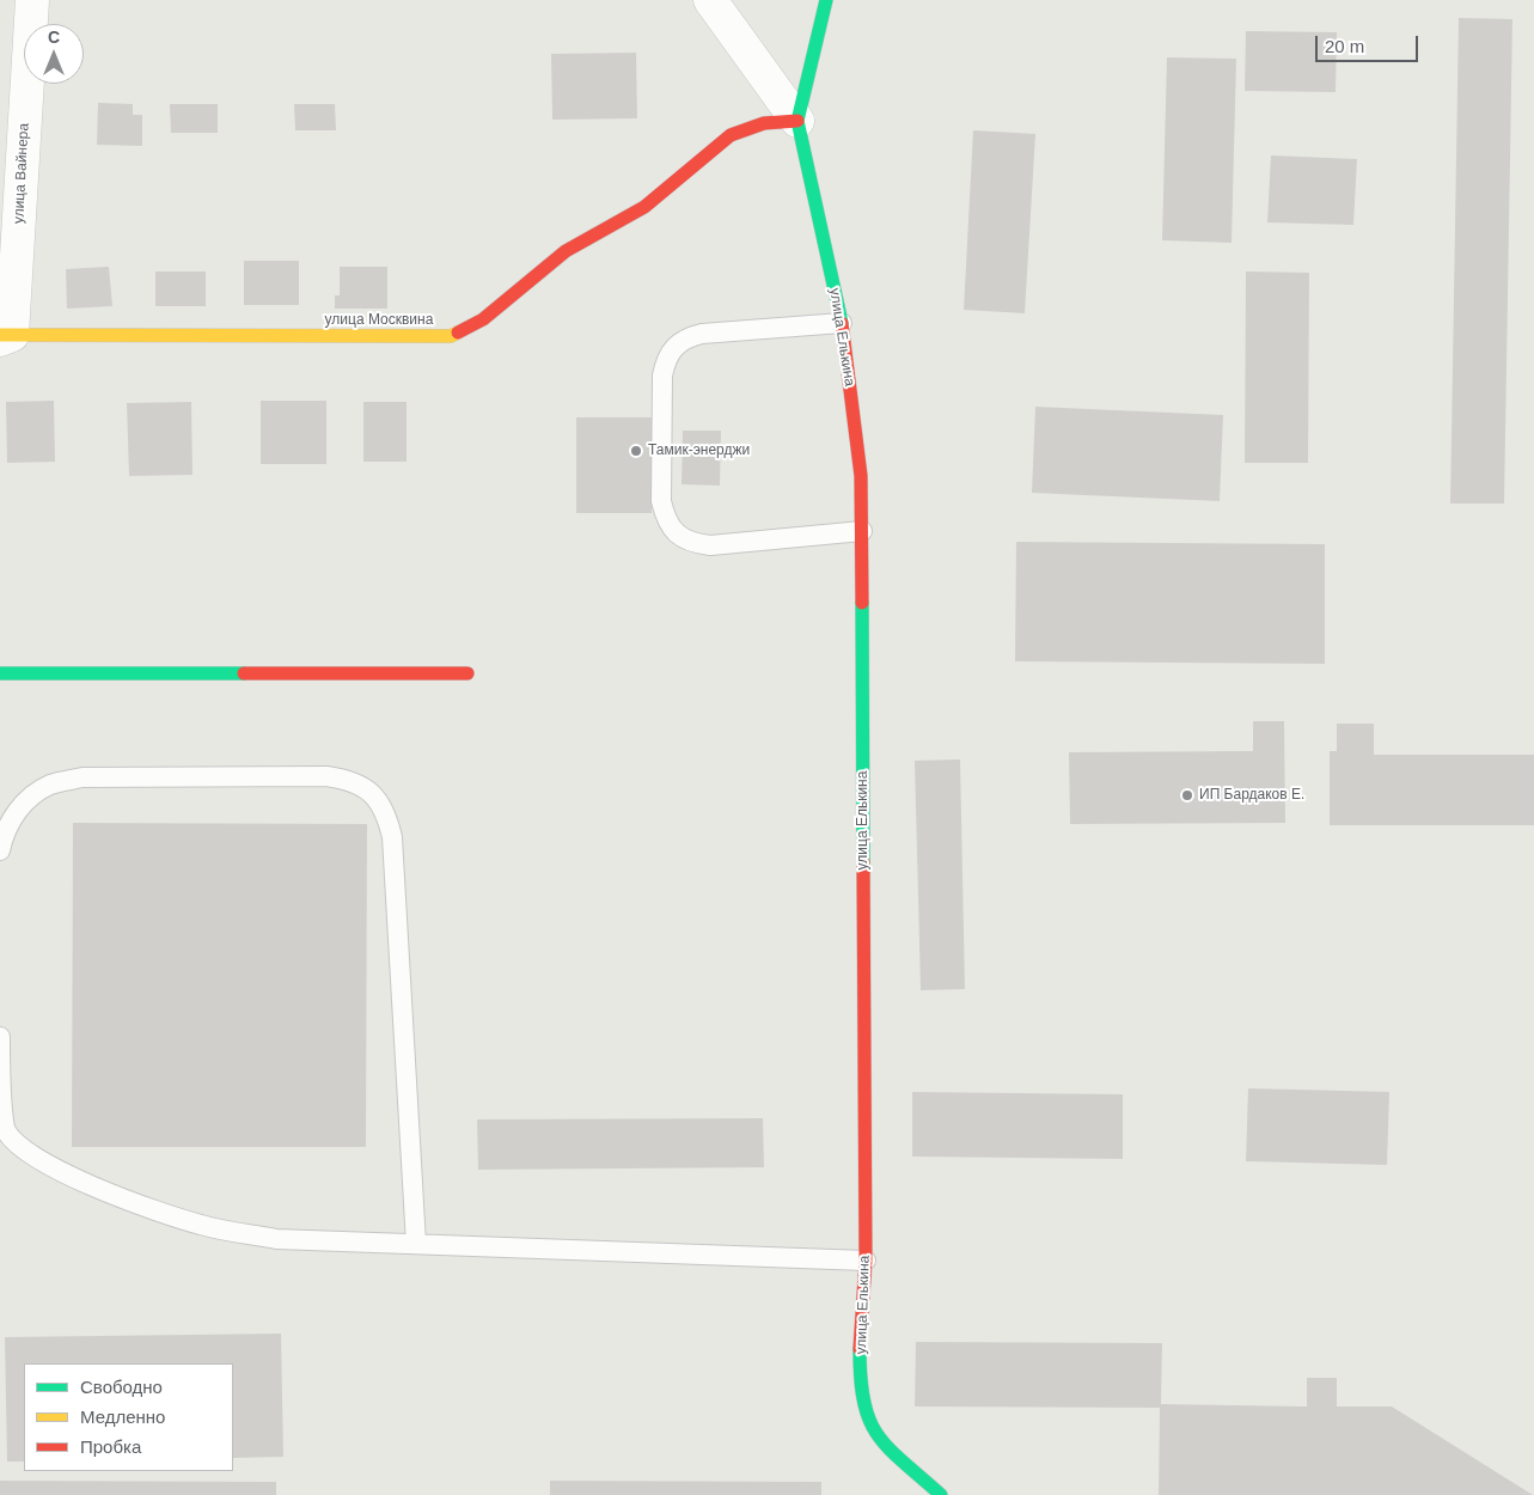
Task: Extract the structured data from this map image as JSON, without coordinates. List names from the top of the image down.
{
  "streets": {
    "street": ["улица Вайнера", "улица Москвина", "улица Елькина"]
  },
  "crossings": [
    ["улица Вайнера", "улица Москвина"],
    ["улица Москвина", "улица Елькина"]
  ],
  "places": ["Тамик-энерджи", "ИП Бардаков Е."],
  "legend": ["Свободно", "Медленно", "Пробка"],
  "scale_bar": "20 m",
  "north": "top"
}
